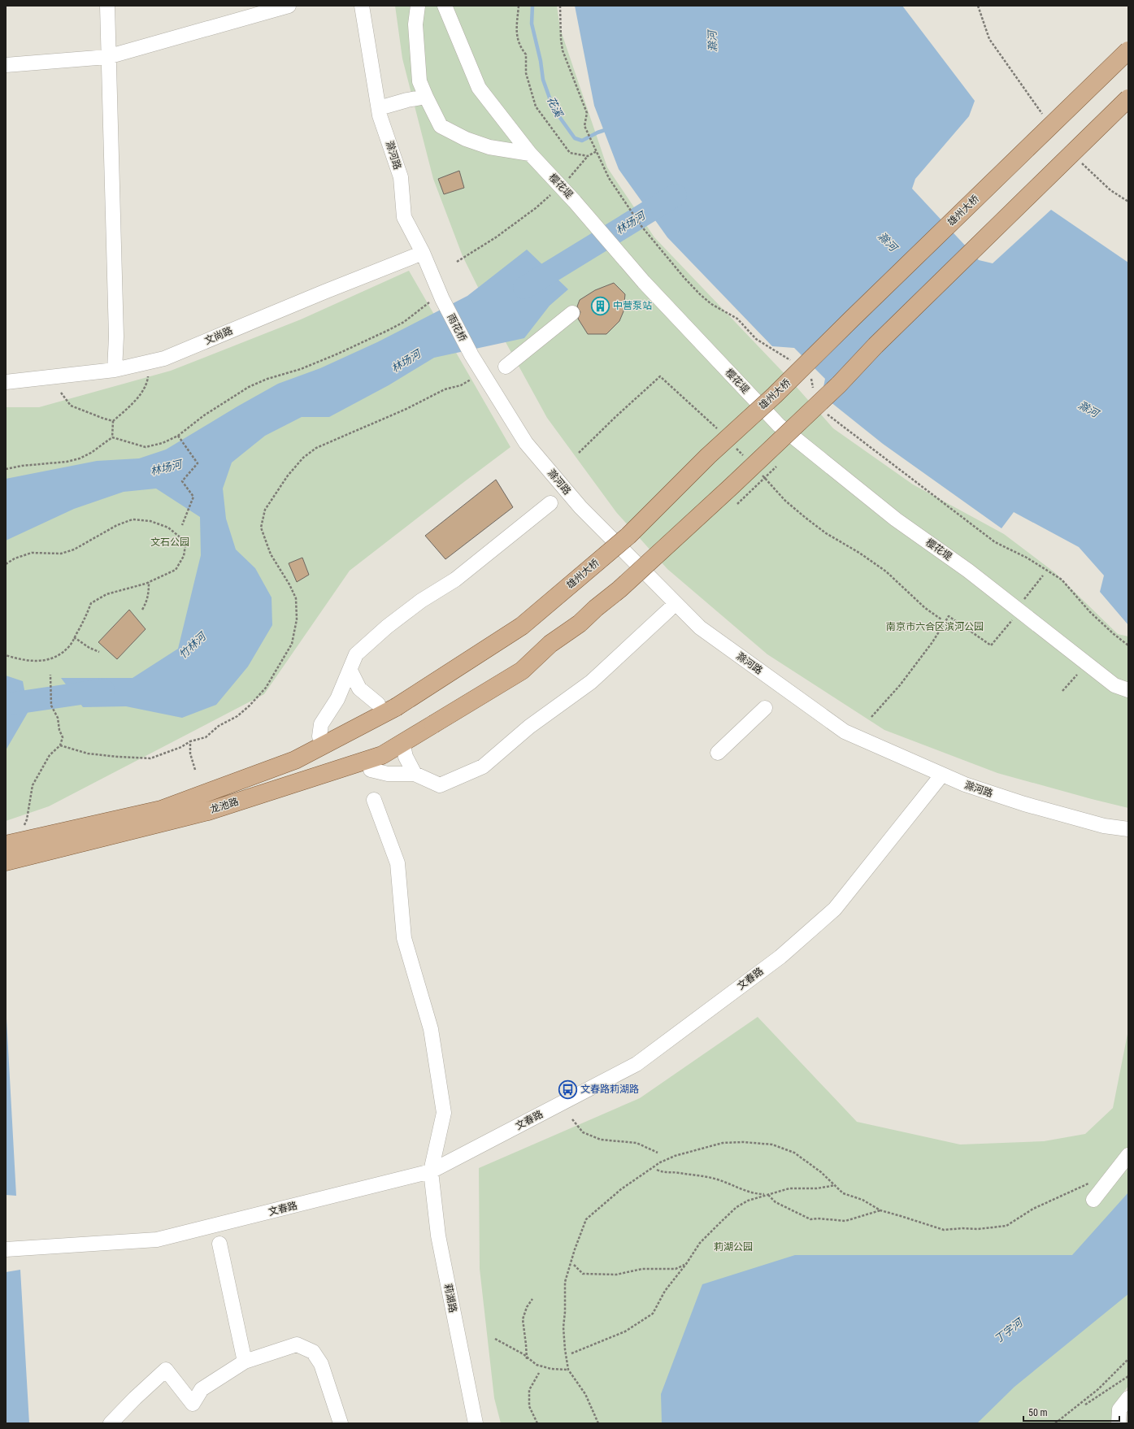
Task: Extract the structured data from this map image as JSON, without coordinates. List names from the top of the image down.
{
  "streets": {
    "main road": ["雄州大桥", "龙池路"],
    "street": [
      "滁河路",
      "樱花堤",
      "雨花桥",
      "文尚路",
      "文春路",
      "莉湖路"
    ]
  },
  "crossings": [
    ["滁河路", "雨花桥"],
    ["滁河路", "文尚路"],
    ["滁河路", "文春路"],
    ["雄州大桥", "龙池路"],
    ["文春路", "莉湖路"]
  ],
  "water": [
    "滁河",
    "花溪",
    "林场河",
    "竹林河",
    "丁字河"
  ],
  "parks": ["文石公园", "南京市六合区滨河公园", "莉湖公园"],
  "places": {
    "building": ["中营泵站"],
    "bus stop": ["文春路莉湖路"]
  },
  "scale_bar": "50 m"
}
